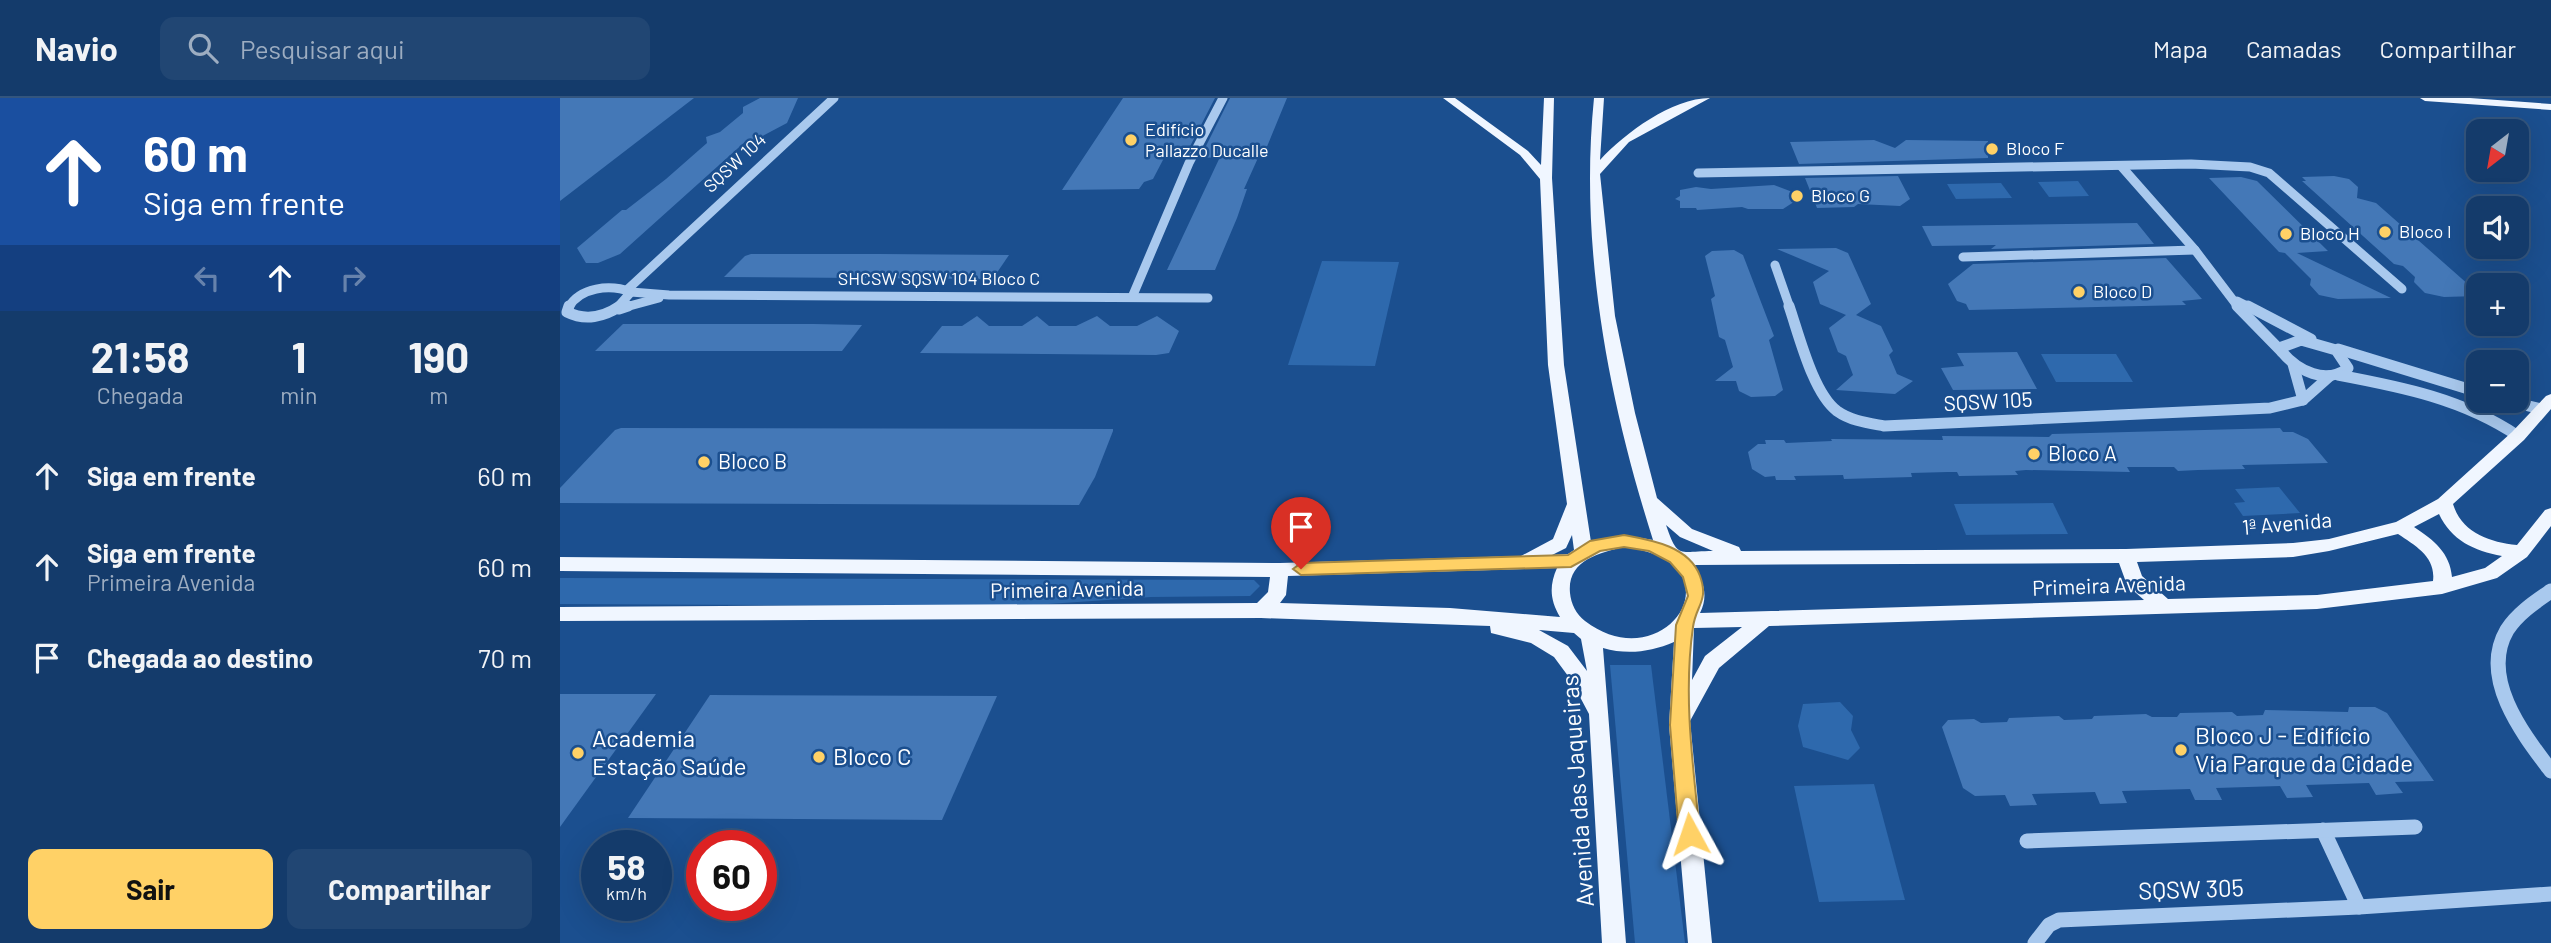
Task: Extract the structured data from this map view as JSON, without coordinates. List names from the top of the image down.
{
  "streets": {
    "main road": ["1ª Avenida", "Primeira Avenida", "Avenida das Jaqueiras"],
    "street": [
      "SQSW 104",
      "SHCSW SQSW 104 Bloco C",
      "SQSW 105",
      "SQSW 305"
    ]
  },
  "crossings": [
    ["SQSW 104", "SHCSW SQSW 104 Bloco C"],
    ["1ª Avenida", "Primeira Avenida"],
    ["Primeira Avenida", "Avenida das Jaqueiras"]
  ],
  "places": [
    "Edifício Pallazzo Ducalle",
    "Bloco F",
    "Bloco G",
    "Bloco I",
    "Bloco H",
    "Bloco D",
    "Bloco A",
    "Bloco B",
    "Bloco J - Edifício Via Parque da Cidade",
    "Academia Estação Saúde",
    "Bloco C"
  ],
  "north": "bottom left",
  "page": {
    "header": "Navio",
    "search": "Pesquisar aqui",
    "nav": ["Mapa", "Camadas", "Compartilhar"],
    "turn": ["60 m", "Siga em frente"],
    "map_buttons": ["+", "−"],
    "eta": [
      "21:58",
      "Chegada",
      "1",
      "min",
      "190",
      "m"
    ],
    "list": [
      {
        "name": "Siga em frente",
        "value": "60 m"
      },
      {
        "name": "Siga em frente",
        "note": "Primeira Avenida",
        "value": "60 m"
      },
      {
        "name": "Chegada ao destino",
        "value": "70 m"
      }
    ],
    "speed": "58 km/h",
    "limit": "60",
    "buttons": ["Sair", "Compartilhar"]
  }
}
